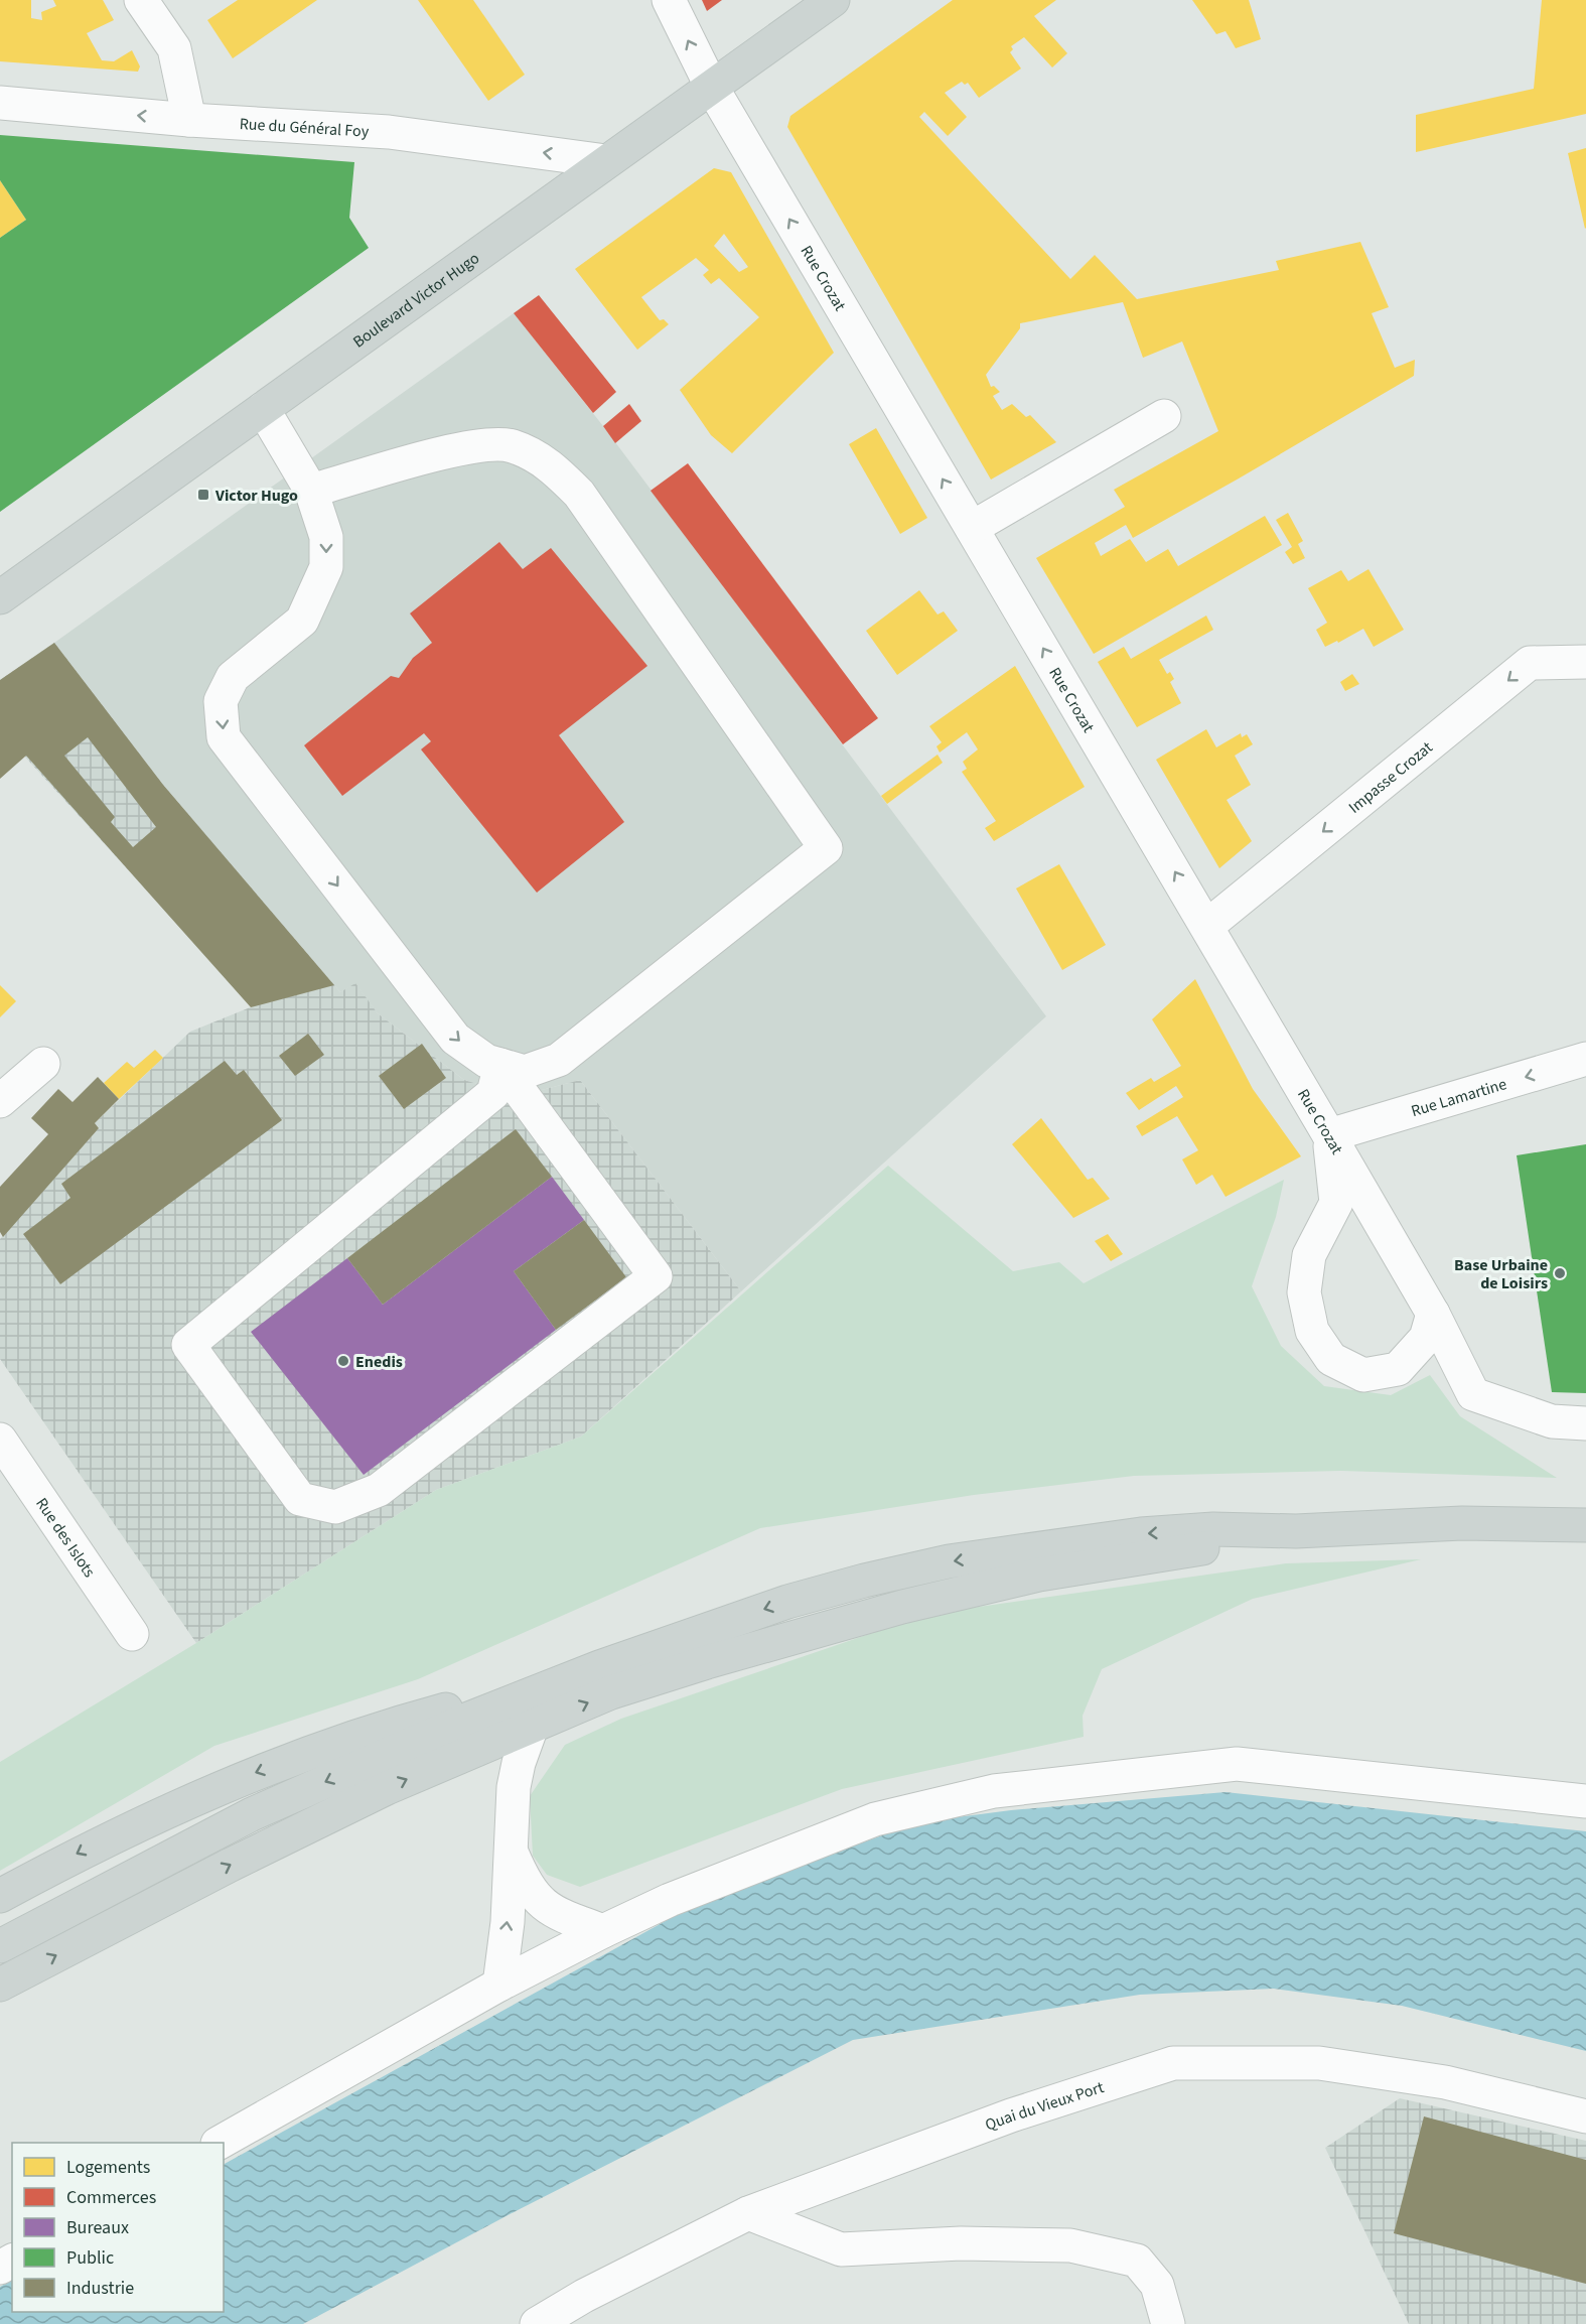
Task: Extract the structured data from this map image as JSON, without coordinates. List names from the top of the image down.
{
  "streets": {
    "main road": ["Boulevard Victor Hugo"],
    "street": [
      "Rue du Général Foy",
      "Rue Crozat",
      "Impasse Crozat",
      "Rue Lamartine",
      "Rue des Islots",
      "Quai du Vieux Port"
    ]
  },
  "crossings": [
    ["Rue du Général Foy", "Boulevard Victor Hugo"],
    ["Rue Crozat", "Boulevard Victor Hugo"],
    ["Rue Crozat", "Impasse Crozat"],
    ["Rue Crozat", "Rue Lamartine"]
  ],
  "one_way": [
    "Rue du Général Foy",
    "Rue Crozat",
    "Impasse Crozat",
    "Rue Lamartine"
  ],
  "places": {
    "transit": ["Victor Hugo"],
    "other": ["Base Urbaine de Loisirs", "Enedis"]
  },
  "legend": [
    "Logements",
    "Commerces",
    "Bureaux",
    "Public",
    "Industrie"
  ]
}
